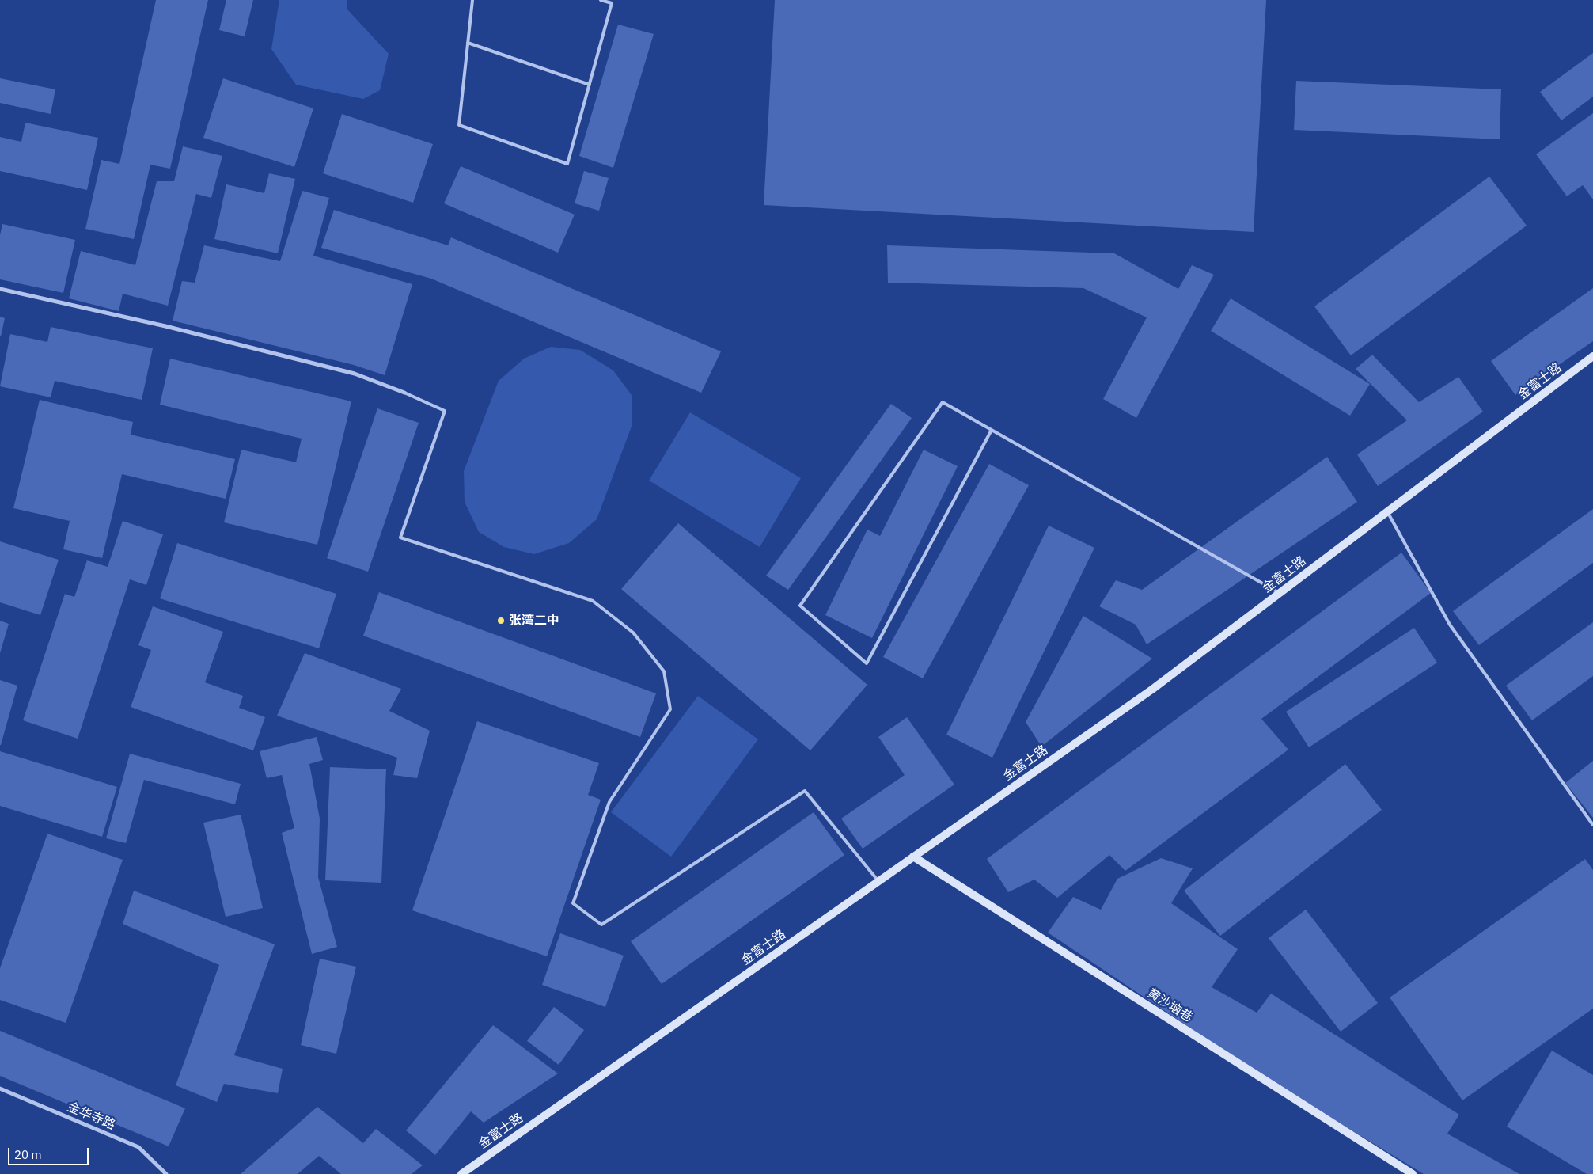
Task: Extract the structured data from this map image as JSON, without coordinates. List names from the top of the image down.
{
  "streets": {
    "street": ["金富士路", "黄沙垴巷", "金华寺路"]
  },
  "crossings": [
    ["金富士路", "黄沙垴巷"]
  ],
  "places": ["张湾二中"],
  "scale_bar": "20 m"
}
